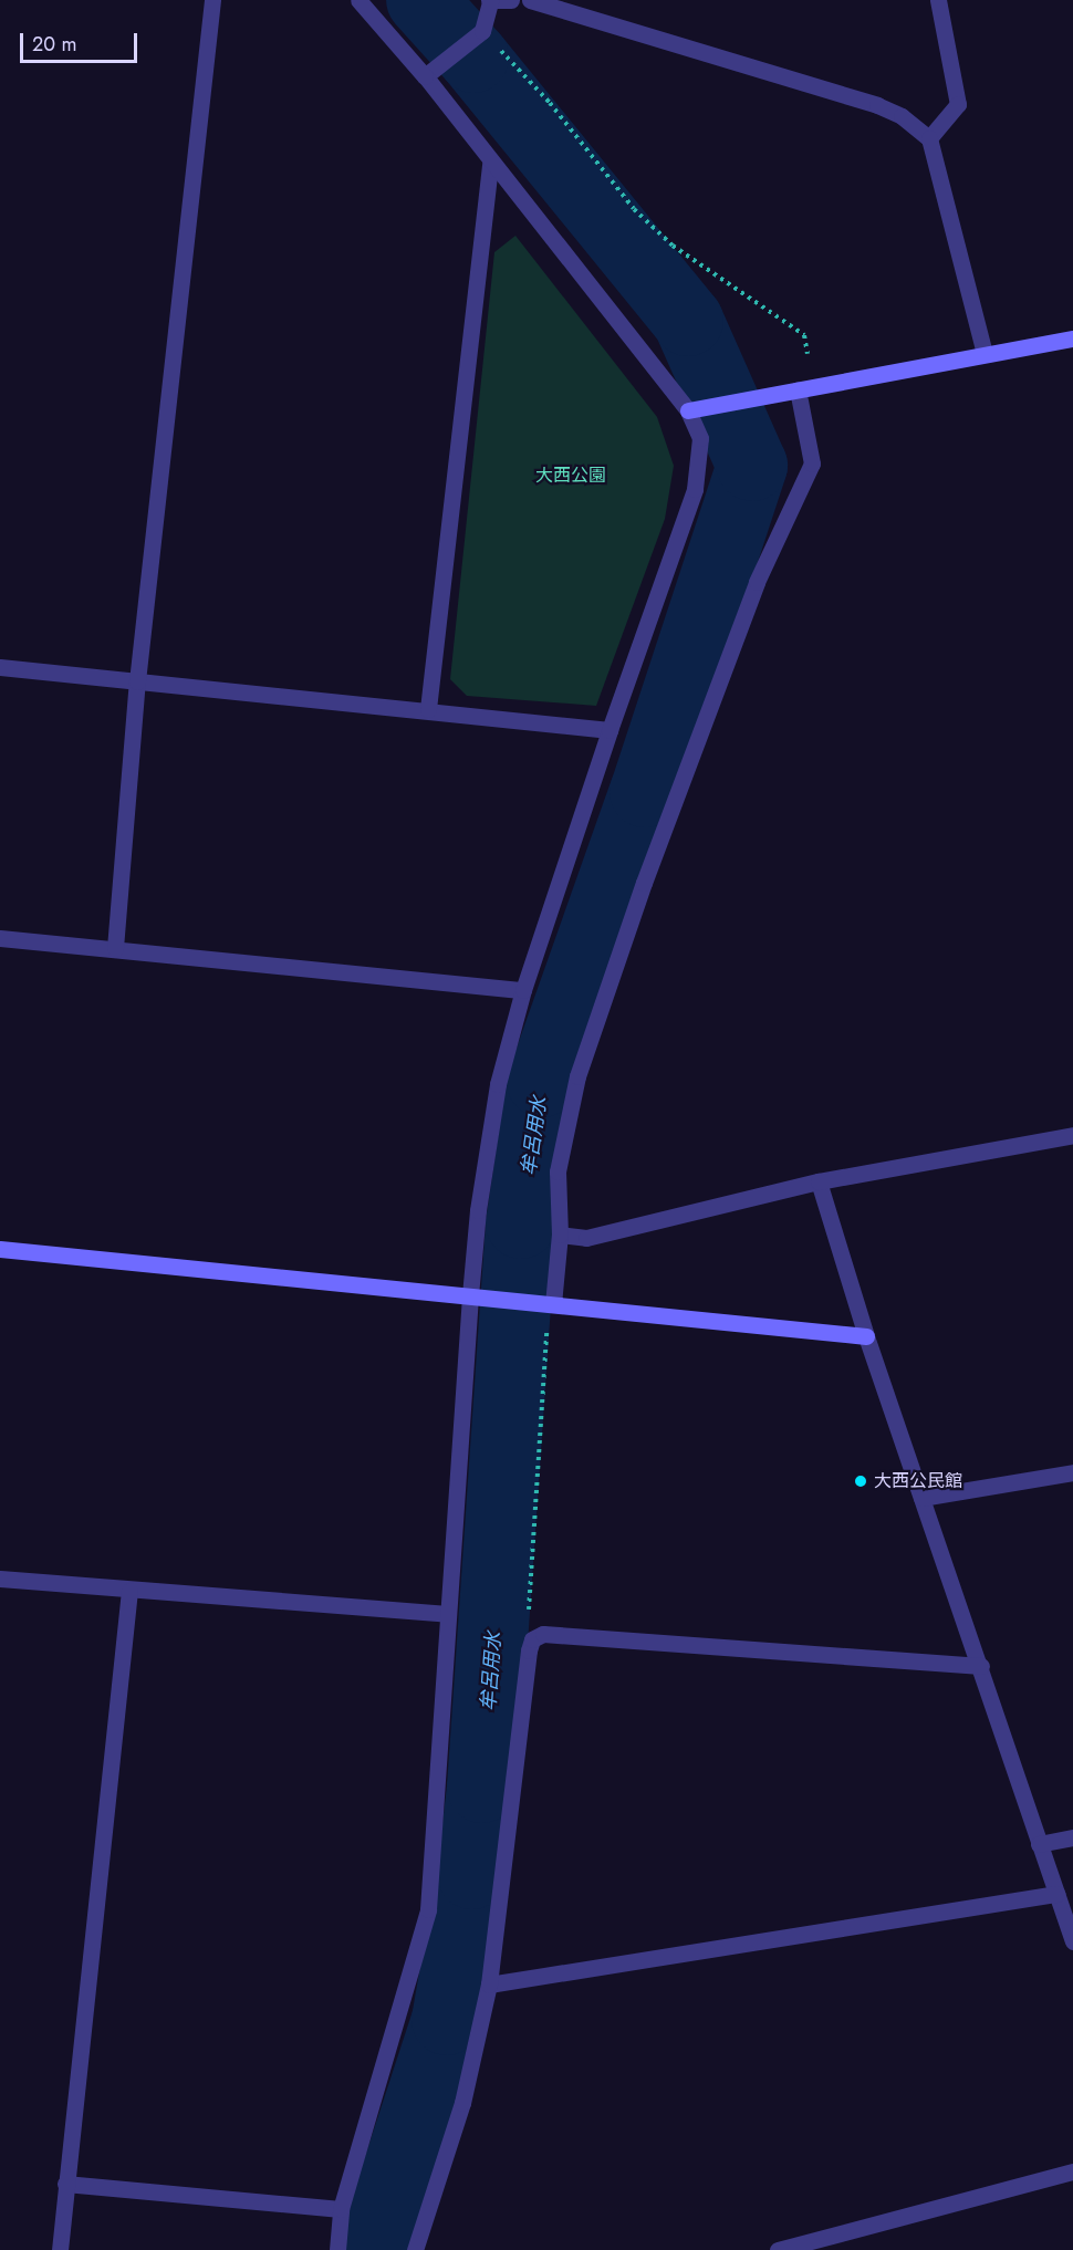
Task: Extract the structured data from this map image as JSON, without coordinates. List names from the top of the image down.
{
  "water": ["牟呂用水"],
  "parks": ["大西公園"],
  "places": ["大西公民館"],
  "scale_bar": "20 m"
}
